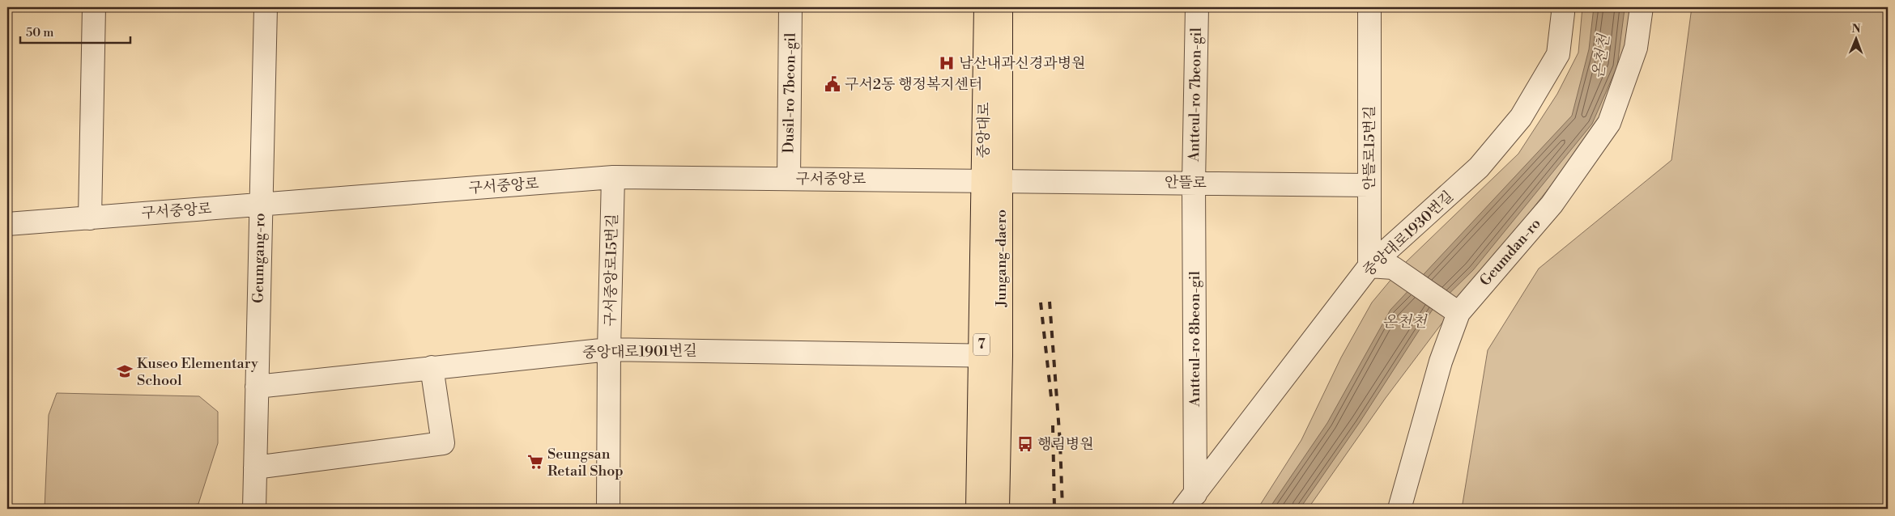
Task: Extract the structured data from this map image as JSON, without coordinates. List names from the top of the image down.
{
  "streets": {
    "main road": ["중앙대로", "Jungang-daero", "7"],
    "street": [
      "Dusil-ro 7beon-gil",
      "Antteul-ro 7beon-gil",
      "안뜰로15번길",
      "구서중앙로",
      "안뜰로",
      "중앙대로1930번길",
      "Geumdan-ro",
      "Geumgang-ro",
      "구서중앙로15번길",
      "Antteul-ro 8beon-gil",
      "중앙대로1901번길"
    ]
  },
  "crossings": [
    ["Dusil-ro 7beon-gil", "구서중앙로"],
    ["Antteul-ro 7beon-gil", "안뜰로"],
    ["Antteul-ro 7beon-gil", "Antteul-ro 8beon-gil"],
    ["중앙대로", "구서중앙로"],
    ["중앙대로", "안뜰로"],
    ["중앙대로", "Jungang-daero"],
    ["안뜰로15번길", "안뜰로"],
    ["안뜰로15번길", "중앙대로1930번길"],
    ["구서중앙로", "안뜰로"],
    ["구서중앙로", "Geumgang-ro"],
    ["구서중앙로", "Jungang-daero"],
    ["구서중앙로", "구서중앙로15번길"],
    ["안뜰로", "Jungang-daero"],
    ["안뜰로", "Antteul-ro 8beon-gil"],
    ["중앙대로1930번길", "Antteul-ro 8beon-gil"],
    ["Geumgang-ro", "중앙대로1901번길"],
    ["Jungang-daero", "중앙대로1901번길"],
    ["구서중앙로15번길", "중앙대로1901번길"]
  ],
  "water": ["온천천"],
  "places": {
    "hospital": ["남산내과신경과병원"],
    "public building": ["구서2동 행정복지센터"],
    "school or university": ["Kuseo Elementary School"],
    "bus stop": ["행림병원"],
    "supermarket": ["Seungsan Retail Shop"]
  },
  "scale_bar": "50 m",
  "north": "top"
}
